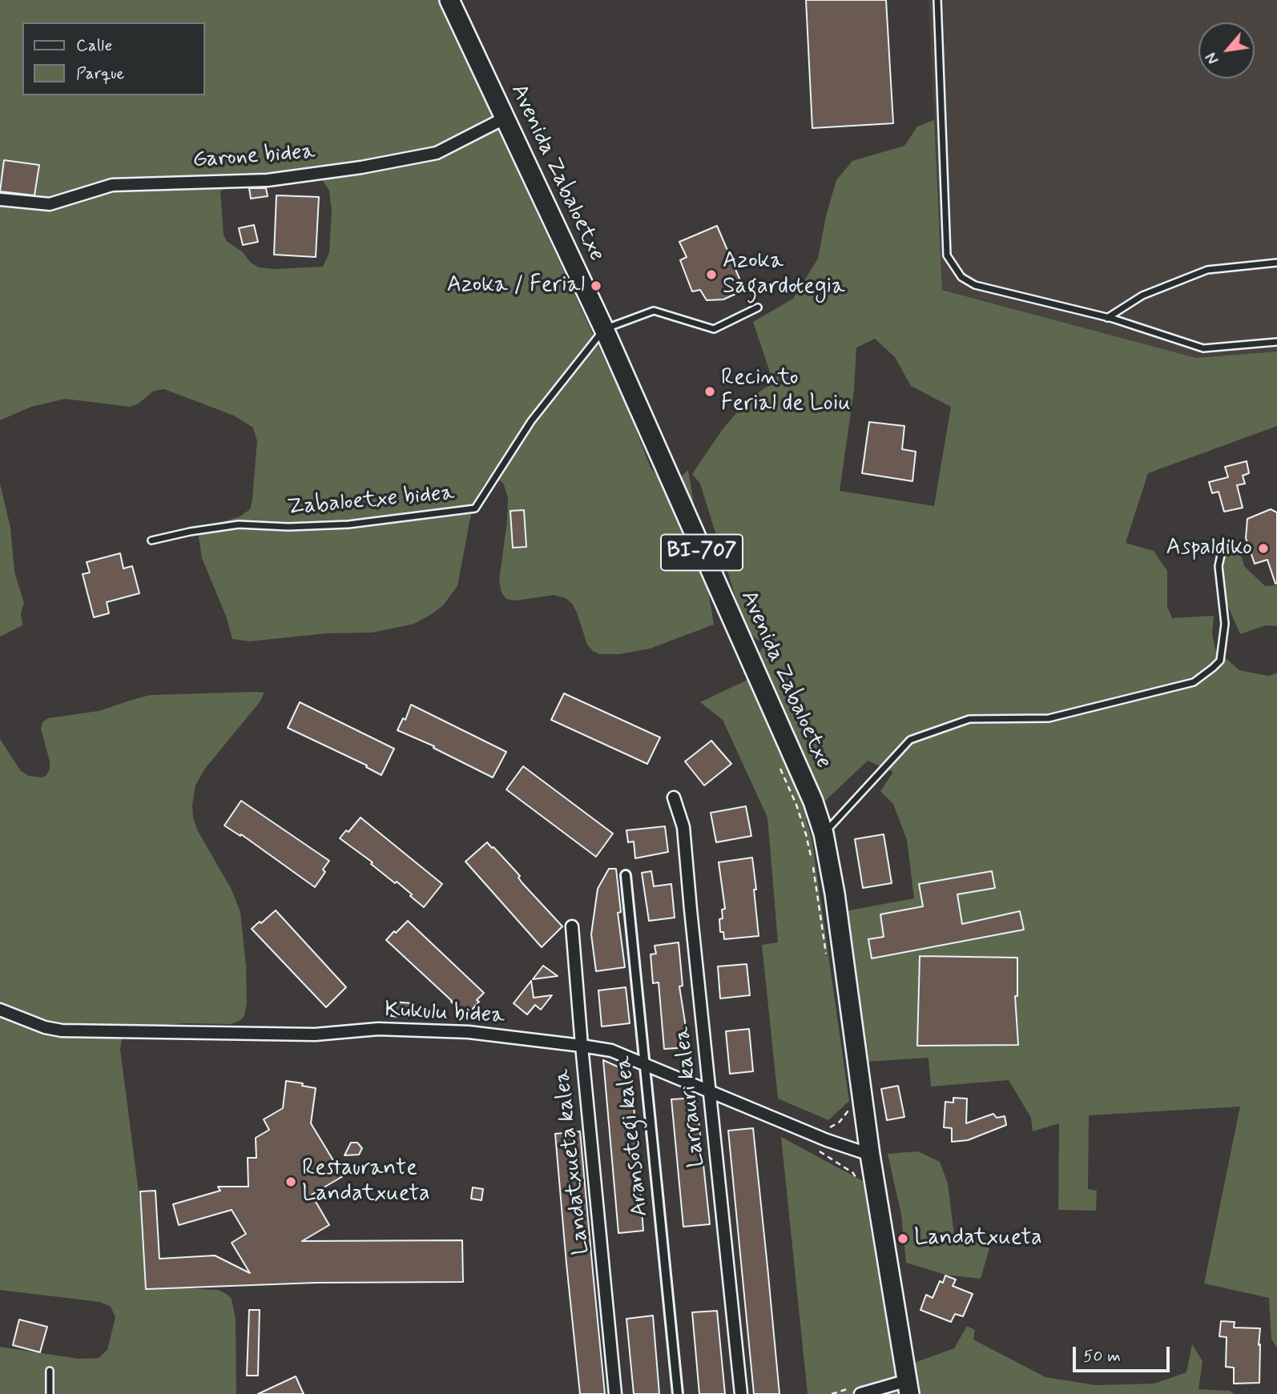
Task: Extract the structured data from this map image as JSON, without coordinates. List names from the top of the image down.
{
  "streets": {
    "main road": ["Avenida Zabaloetxe", "BI-707"],
    "street": [
      "Garone bidea",
      "Kukulu bidea",
      "Larrauri kalea",
      "Aransotegi kalea",
      "Landatxueta kalea"
    ],
    "lane": ["Zabaloetxe bidea"]
  },
  "crossings": [
    ["Garone bidea", "Avenida Zabaloetxe"],
    ["Avenida Zabaloetxe", "Zabaloetxe bidea"],
    ["Avenida Zabaloetxe", "Kukulu bidea"],
    ["Kukulu bidea", "Larrauri kalea"],
    ["Kukulu bidea", "Aransotegi kalea"],
    ["Kukulu bidea", "Landatxueta kalea"]
  ],
  "places": [
    "Azoka Sagardotegia",
    "Azoka / Ferial",
    "Recinto Ferial de Loiu",
    "Aspaldiko",
    "Restaurante Landatxueta",
    "Landatxueta"
  ],
  "legend": ["Calle", "Parque"],
  "scale_bar": "50 m",
  "north": "bottom left"
}
